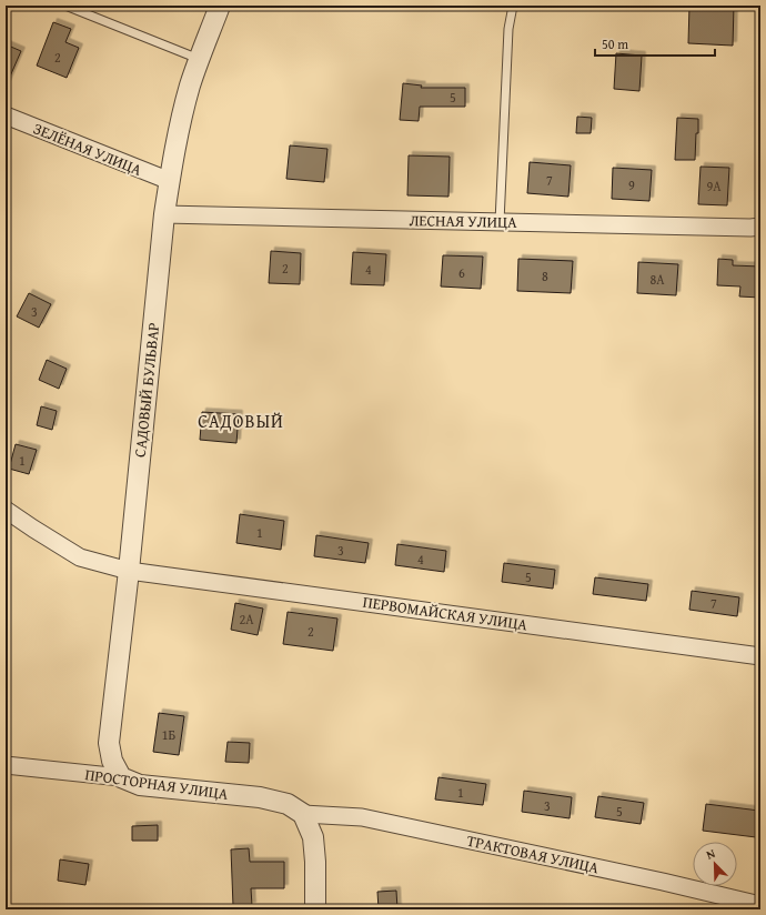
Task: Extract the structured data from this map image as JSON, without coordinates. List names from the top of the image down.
{
  "streets": {
    "street": [
      "ЗЕЛЁНАЯ УЛИЦА",
      "ЛЕСНАЯ УЛИЦА",
      "САДОВЫЙ БУЛЬВАР",
      "ПЕРВОМАЙСКАЯ УЛИЦА",
      "ПРОСТОРНАЯ УЛИЦА",
      "ТРАКТОВАЯ УЛИЦА"
    ]
  },
  "crossings": [
    ["ЗЕЛЁНАЯ УЛИЦА", "САДОВЫЙ БУЛЬВАР"],
    ["ЛЕСНАЯ УЛИЦА", "САДОВЫЙ БУЛЬВАР"],
    ["САДОВЫЙ БУЛЬВАР", "ПЕРВОМАЙСКАЯ УЛИЦА"],
    ["САДОВЫЙ БУЛЬВАР", "ПРОСТОРНАЯ УЛИЦА"],
    ["ПРОСТОРНАЯ УЛИЦА", "ТРАКТОВАЯ УЛИЦА"]
  ],
  "districts": ["САДОВЫЙ"],
  "house_numbers": [
    "2",
    "5",
    "7",
    "9",
    "9А",
    "2",
    "4",
    "6",
    "8",
    "8А",
    "3",
    "1",
    "1",
    "3",
    "4",
    "5",
    "7",
    "2А",
    "2",
    "1Б",
    "1",
    "3",
    "5"
  ],
  "scale_bar": "50 m",
  "north": "top left"
}
